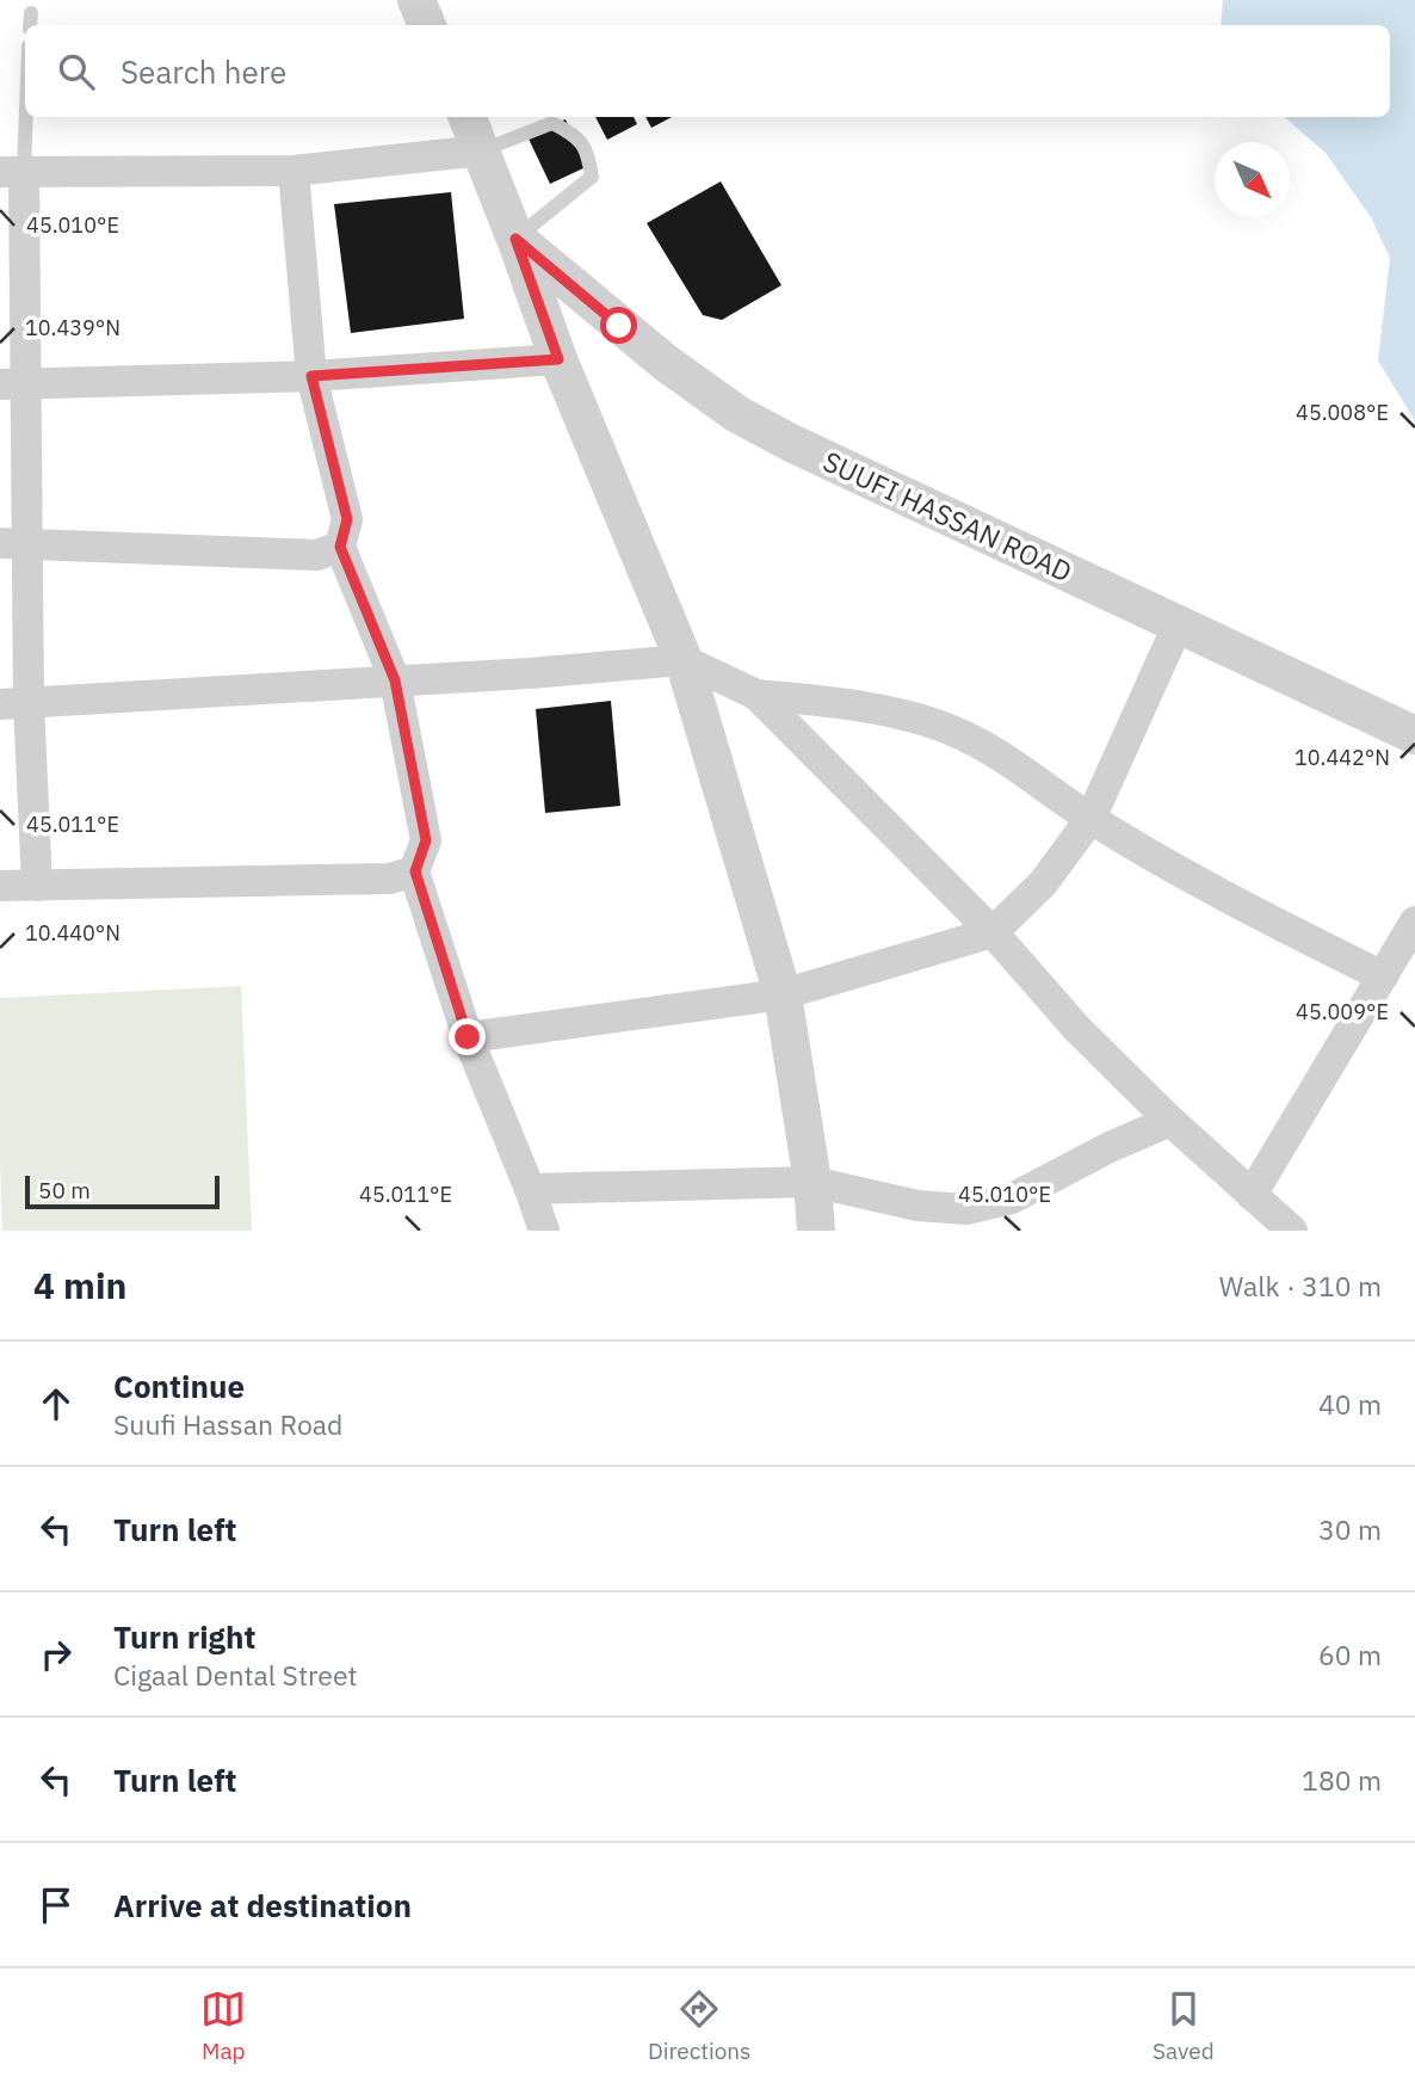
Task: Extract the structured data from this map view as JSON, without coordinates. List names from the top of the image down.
{
  "streets": {
    "street": ["SUUFI HASSAN ROAD"]
  },
  "scale_bar": "50 m",
  "north": "bottom right",
  "page": {
    "search": "Search here",
    "scale": "50 m",
    "heading": ["4 min", "Walk · 310 m"],
    "list": [
      ["Continue", "Suufi Hassan Road", "40 m"],
      ["Turn left", "30 m"],
      ["Turn right", "Cigaal Dental Street", "60 m"],
      ["Turn left", "180 m"],
      "Arrive at destination"
    ],
    "nav": ["Map", "Directions", "Saved"]
  },
  "coordinates": [
    "45.010°E",
    "10.439°N",
    "45.008°E",
    "10.442°N",
    "45.011°E",
    "10.440°N",
    "45.009°E"
  ]
}
